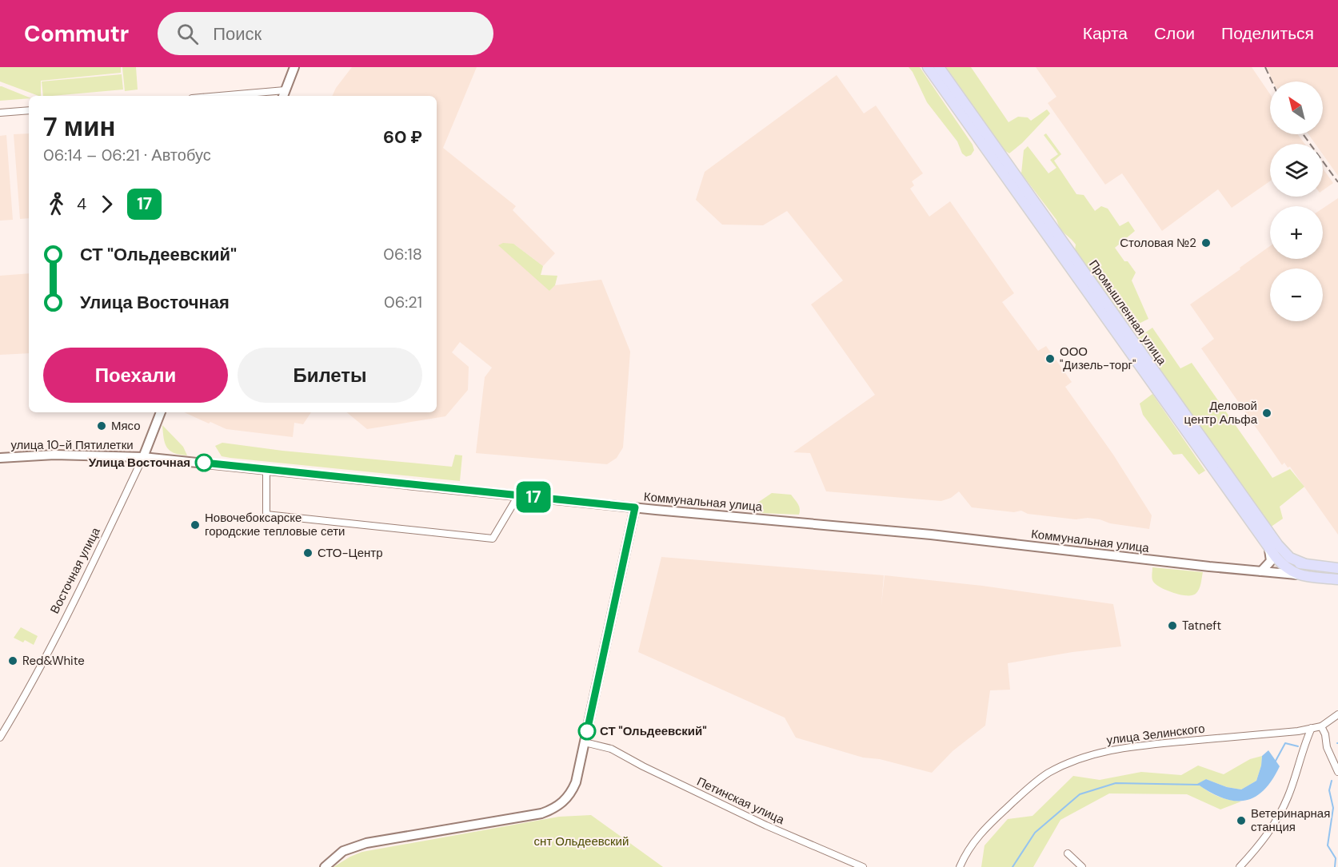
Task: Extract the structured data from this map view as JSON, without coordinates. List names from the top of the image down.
{
  "streets": {
    "main road": [
      "Промышленная улица",
      "улица 10-й Пятилетки",
      "Коммунальная улица",
      "Восточная улица"
    ],
    "street": ["улица Зелинского", "Петинская улица"]
  },
  "crossings": [
    ["Промышленная улица", "Коммунальная улица"],
    ["улица 10-й Пятилетки", "Коммунальная улица"],
    ["улица 10-й Пятилетки", "Восточная улица"],
    ["Коммунальная улица", "Восточная улица"]
  ],
  "parks": ["снт Ольдеевский"],
  "places": [
    "Столовая №2",
    "ООО \"Дизель-торг\"",
    "Деловой центр Альфа",
    "Мясо",
    "Улица Восточная",
    "Новочебоксарске городские тепловые сети",
    "СТО-Центр",
    "Tatneft",
    "Red&White",
    "СТ \"Ольдеевский\"",
    "Ветеринарная станция"
  ],
  "lines": ["bus line 17"],
  "north": "top left",
  "page": {
    "header": "Commutr",
    "search": "Поиск",
    "nav": ["Карта", "Слои", "Поделиться"],
    "on_map": "17",
    "map_buttons": ["+", "−"],
    "heading": ["7 мин", "06:14 – 06:21 · Автобус", "60 ₽"],
    "legs": ["4", "17"],
    "list": [
      {
        "name": "СТ \"Ольдеевский\"",
        "value": "06:18"
      },
      {
        "name": "Улица Восточная",
        "value": "06:21"
      }
    ],
    "buttons": ["Поехали", "Билеты"]
  }
}
